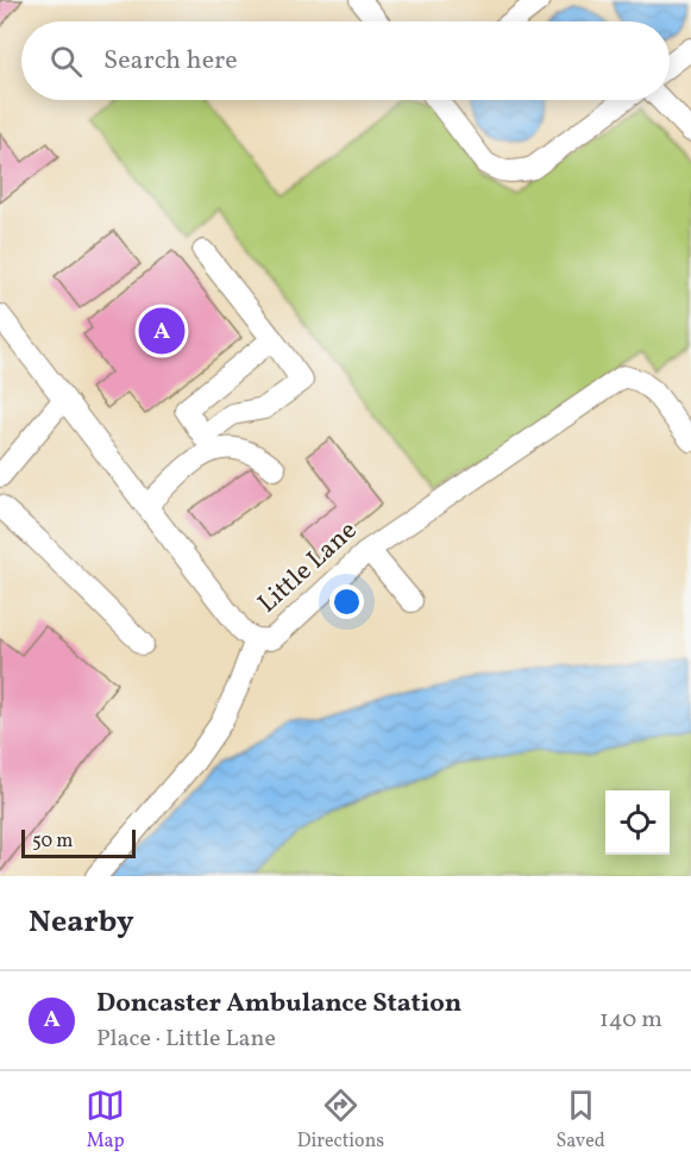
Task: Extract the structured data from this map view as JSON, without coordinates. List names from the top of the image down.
{
  "streets": {
    "street": ["Little Lane"]
  },
  "scale_bar": "50 m",
  "page": {
    "search": "Search here",
    "pins": "A",
    "scale": "50 m",
    "heading": "Nearby",
    "list": [
      {
        "mark": "A",
        "name": "Doncaster Ambulance Station",
        "note": "Place · Little Lane",
        "value": "140 m"
      }
    ],
    "nav": ["Map", "Directions", "Saved"]
  }
}
